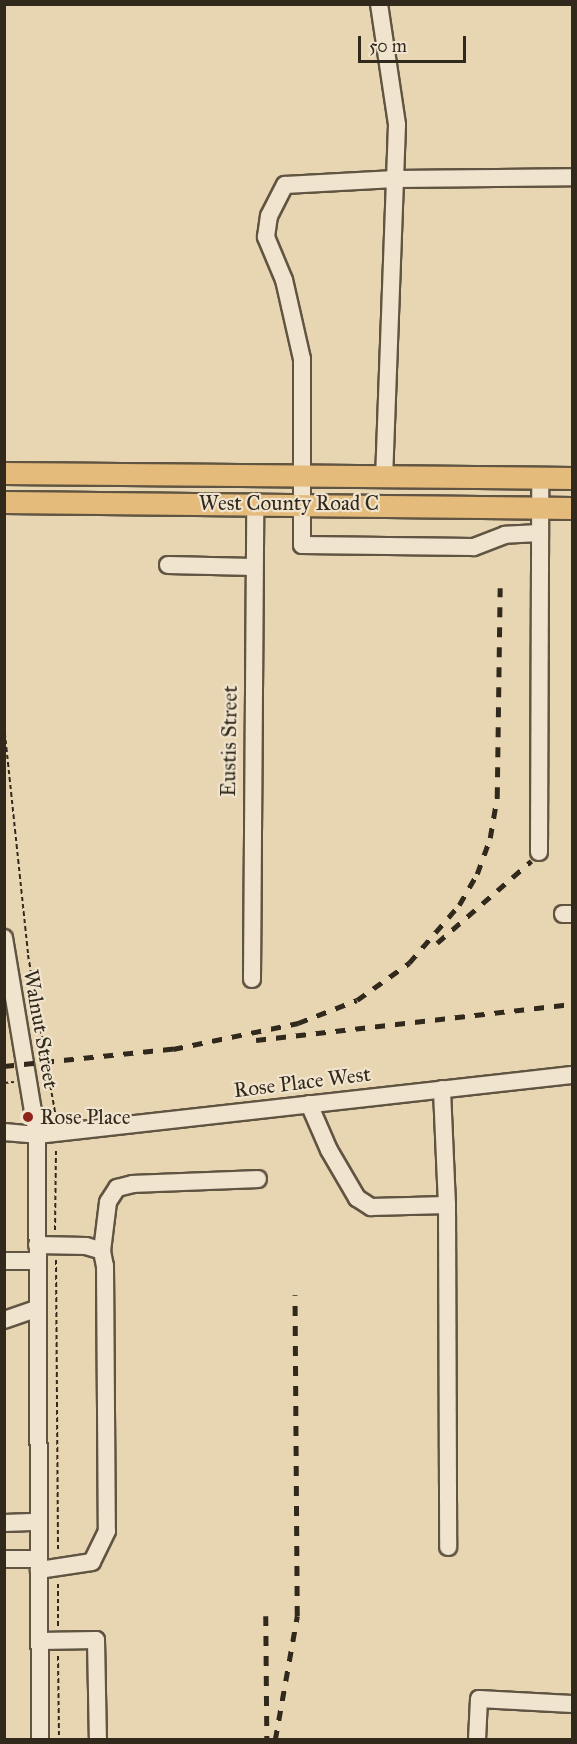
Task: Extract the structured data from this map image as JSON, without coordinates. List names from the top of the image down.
{
  "streets": {
    "main road": ["West County Road C"],
    "street": ["Eustis Street", "Walnut Street", "Rose Place West"]
  },
  "crossings": [
    ["West County Road C", "Eustis Street"],
    ["Walnut Street", "Rose Place West"]
  ],
  "places": ["Rose Place"],
  "scale_bar": "50 m"
}
